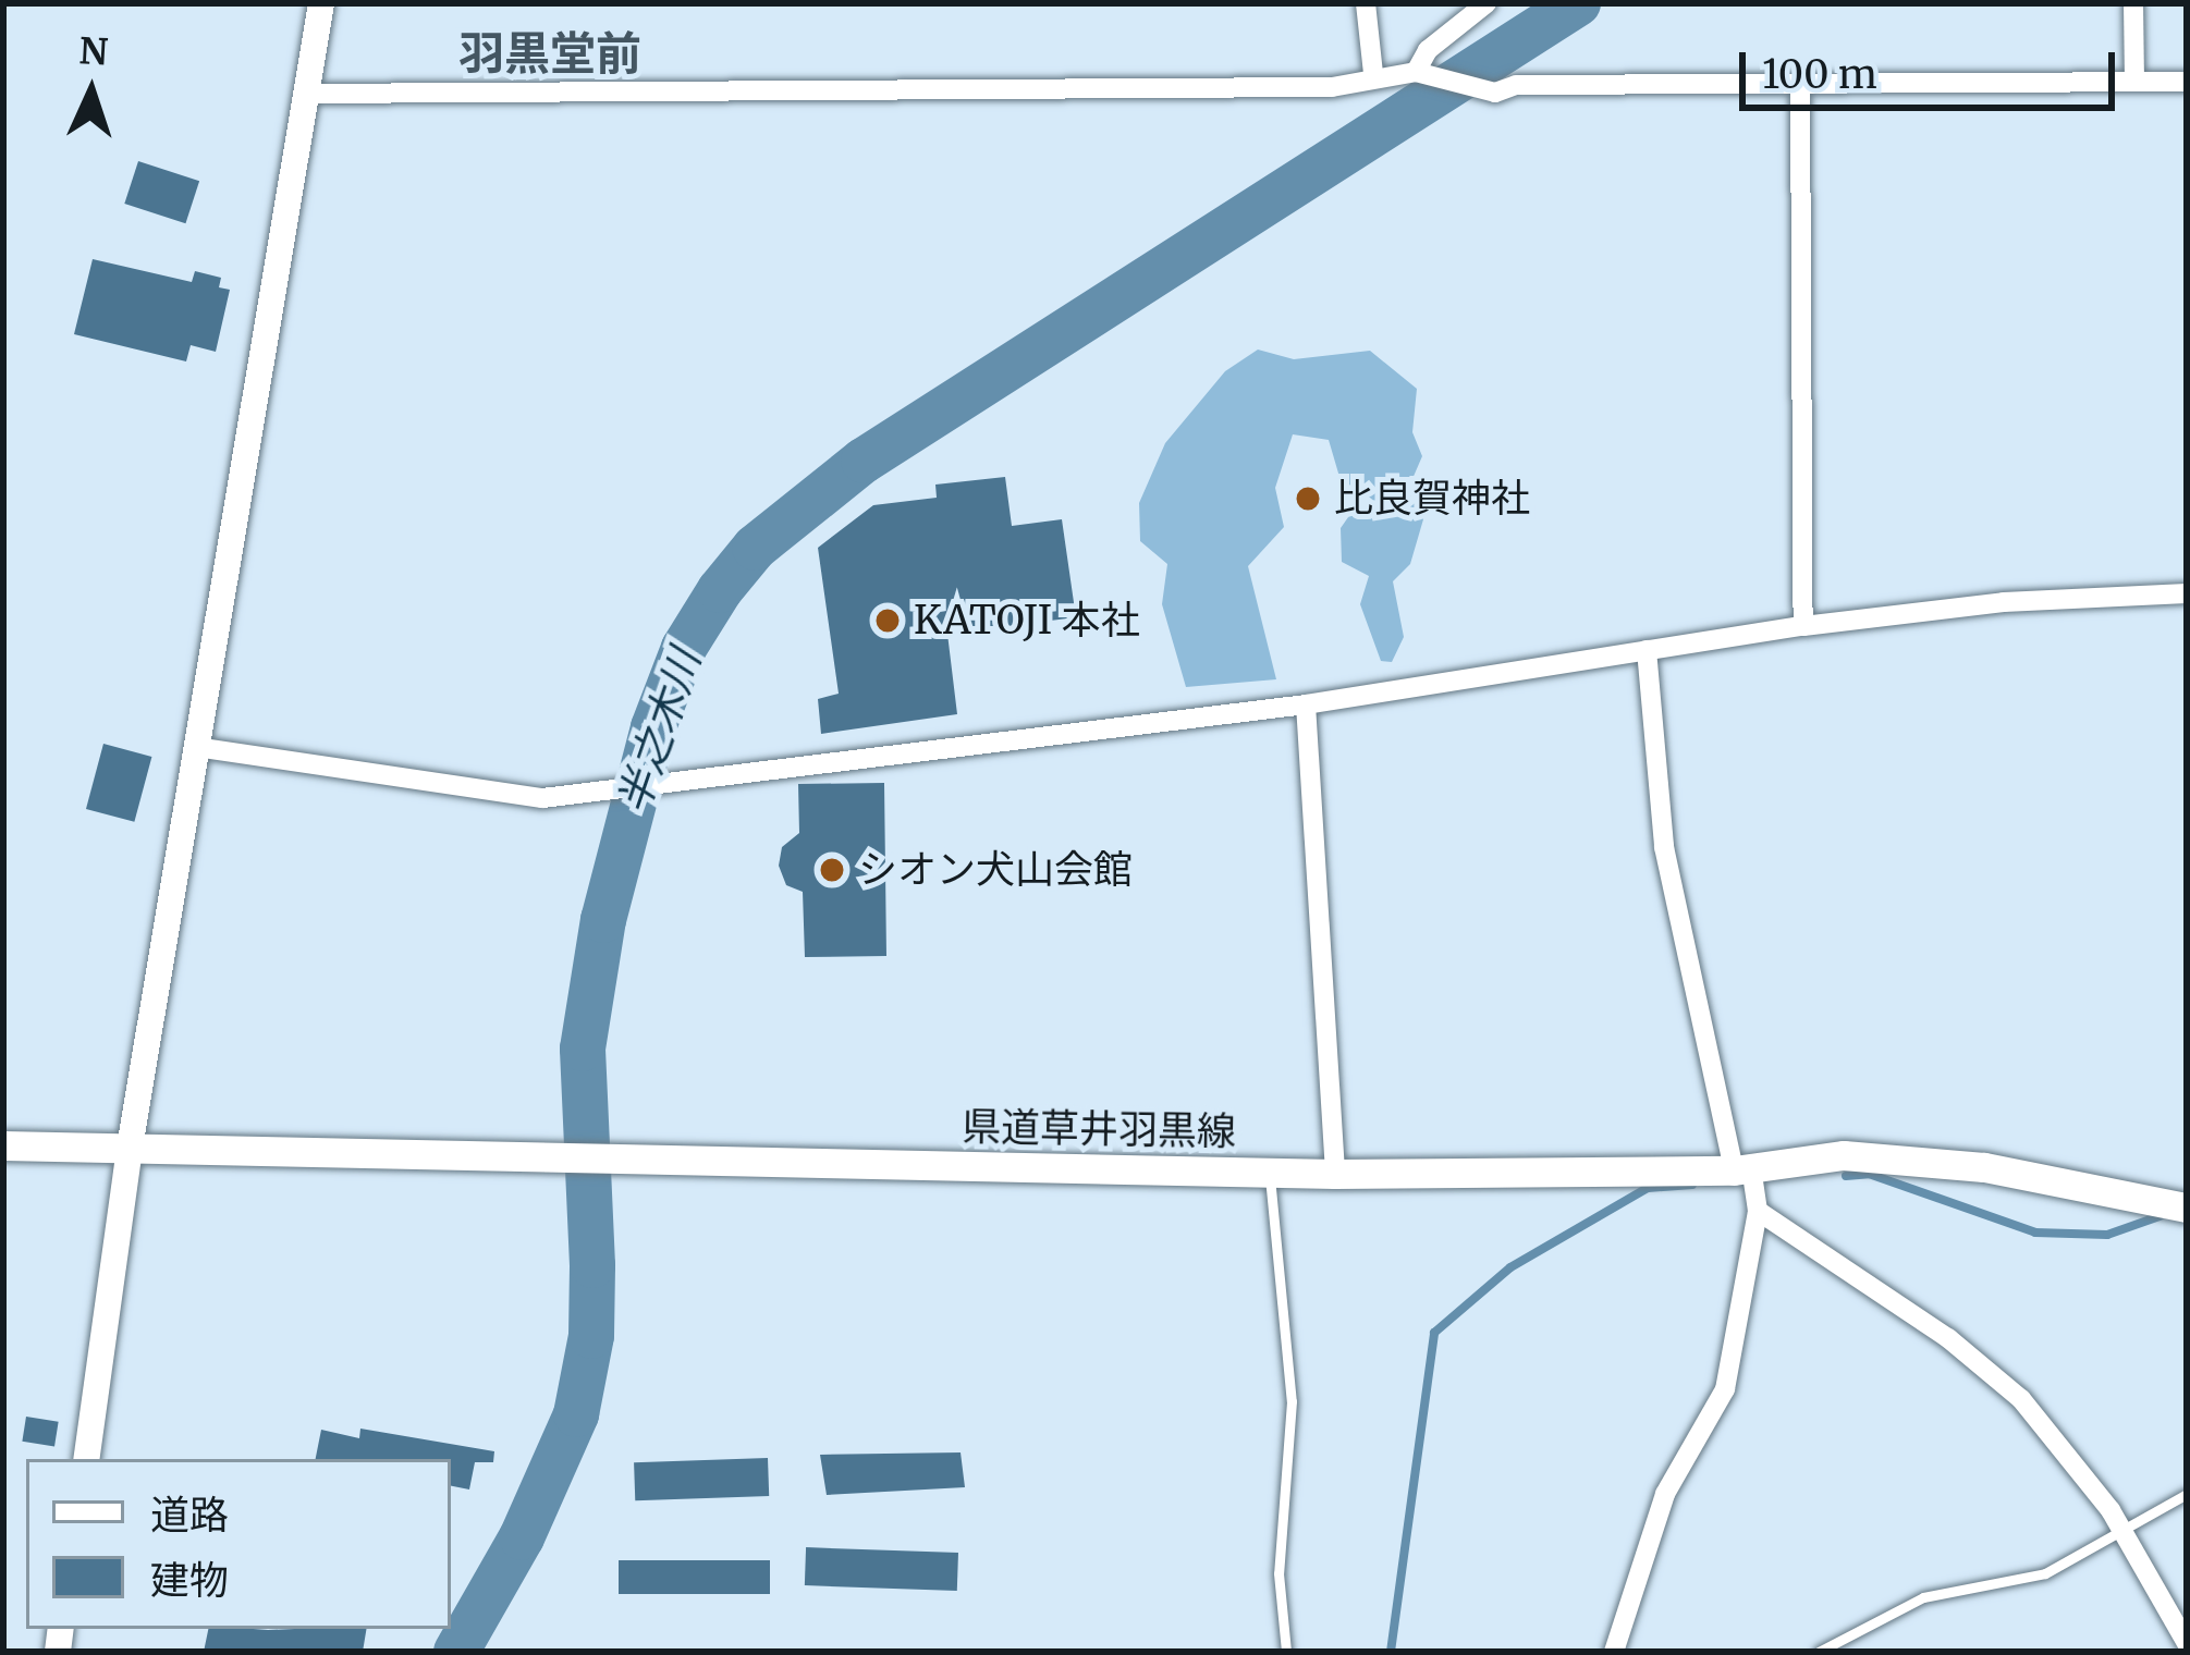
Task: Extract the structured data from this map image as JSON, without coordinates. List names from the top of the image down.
{
  "streets": {
    "main road": ["県道草井羽黒線"]
  },
  "districts": ["羽黒堂前"],
  "water": ["半之木川"],
  "places": ["比良賀神社", "KATOJI 本社", "シオン犬山会館"],
  "legend": ["道路", "建物"],
  "scale_bar": "100 m",
  "north": "top"
}
